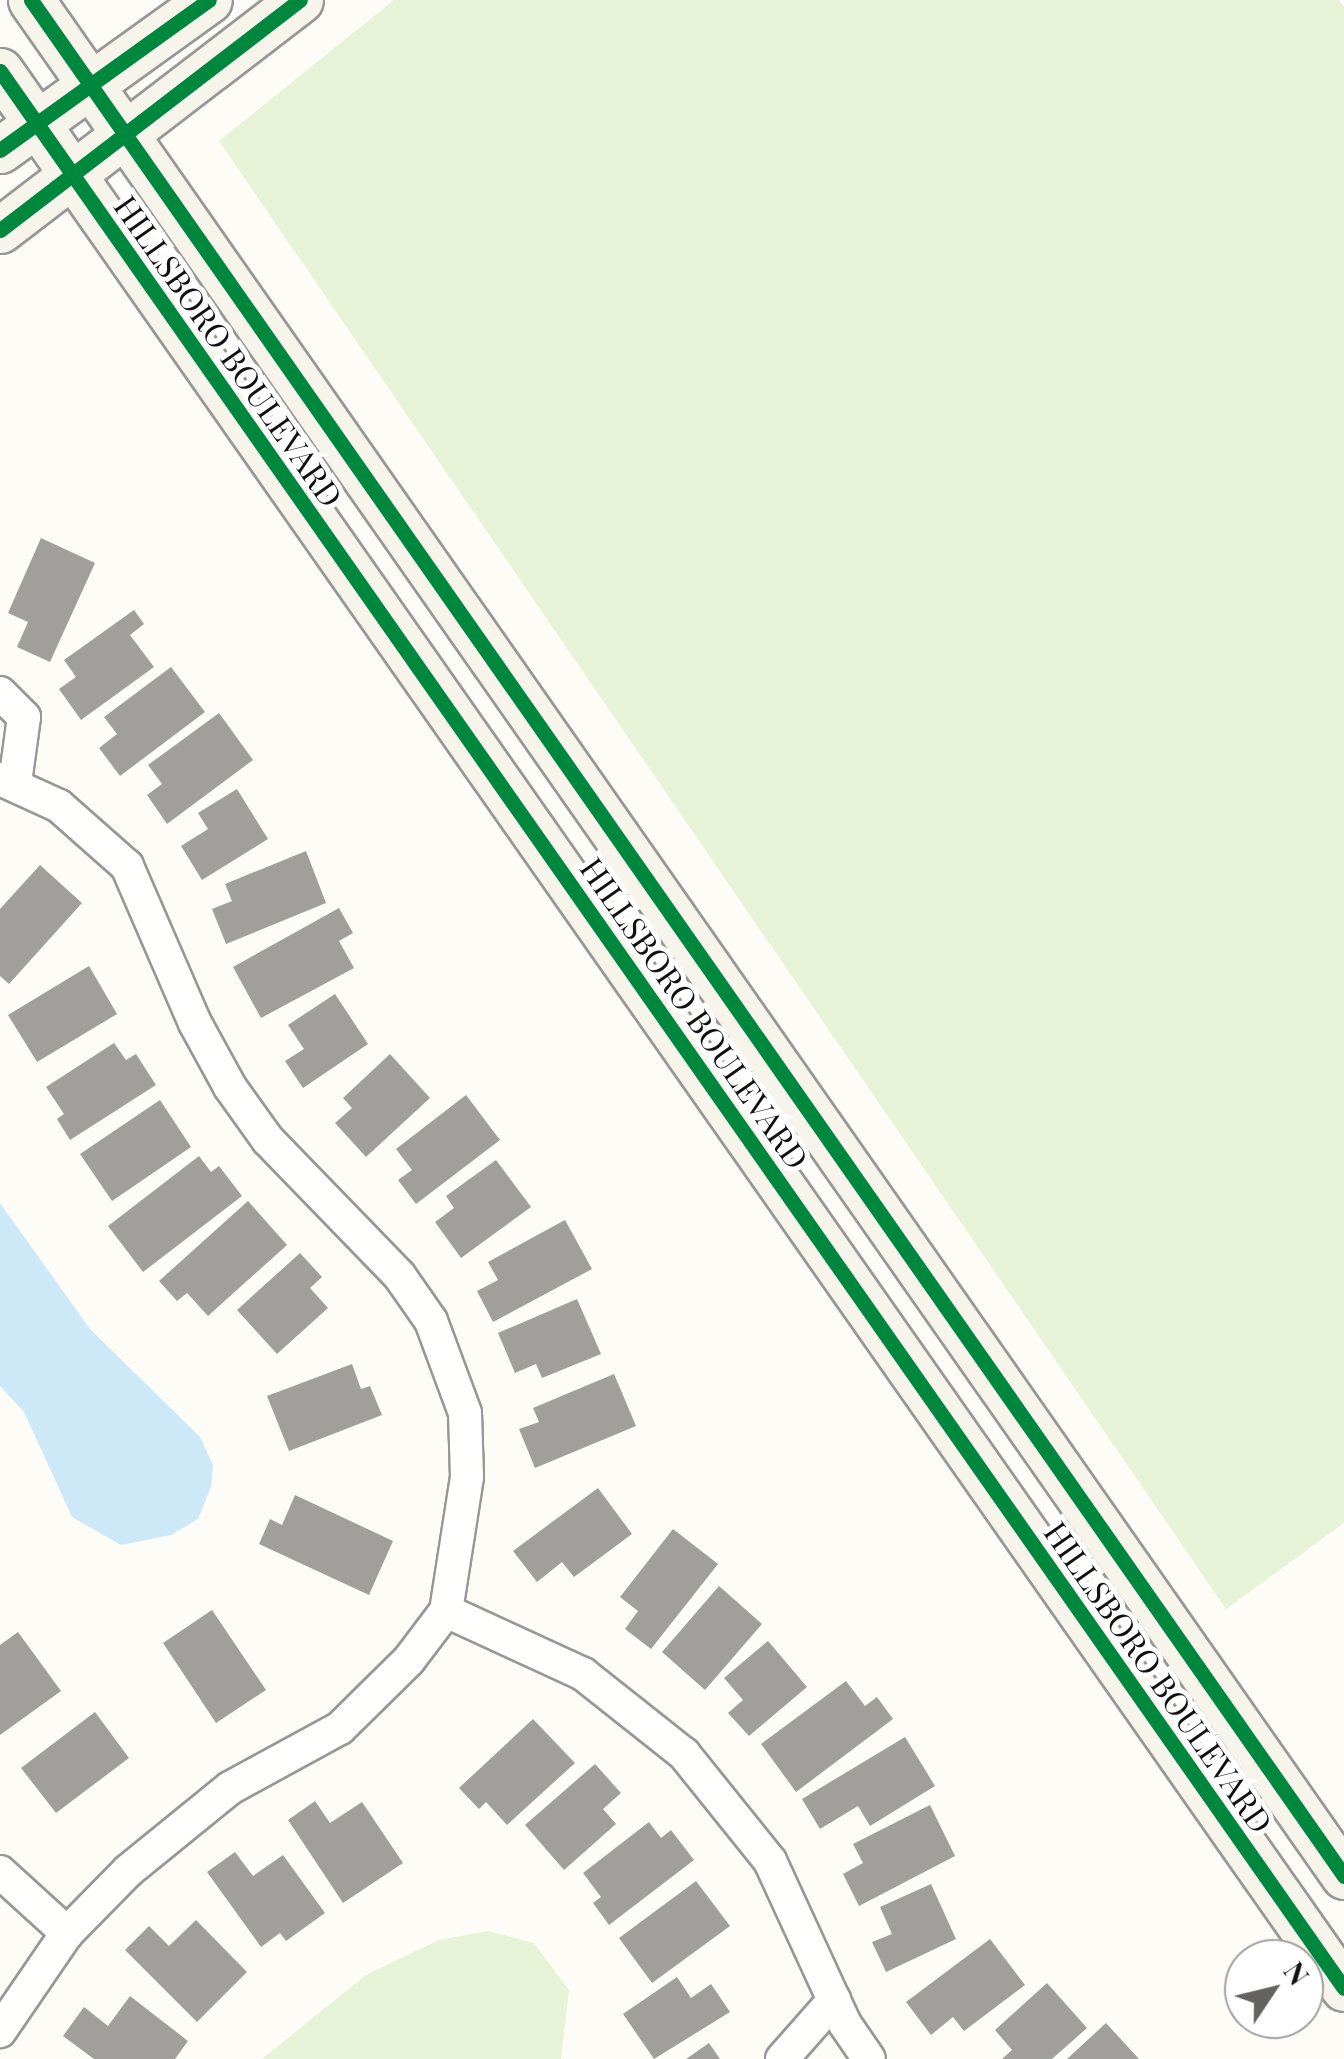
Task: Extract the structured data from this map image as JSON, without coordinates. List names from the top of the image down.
{
  "streets": {
    "street": ["HILLSBORO BOULEVARD"]
  },
  "north": "top right"
}
